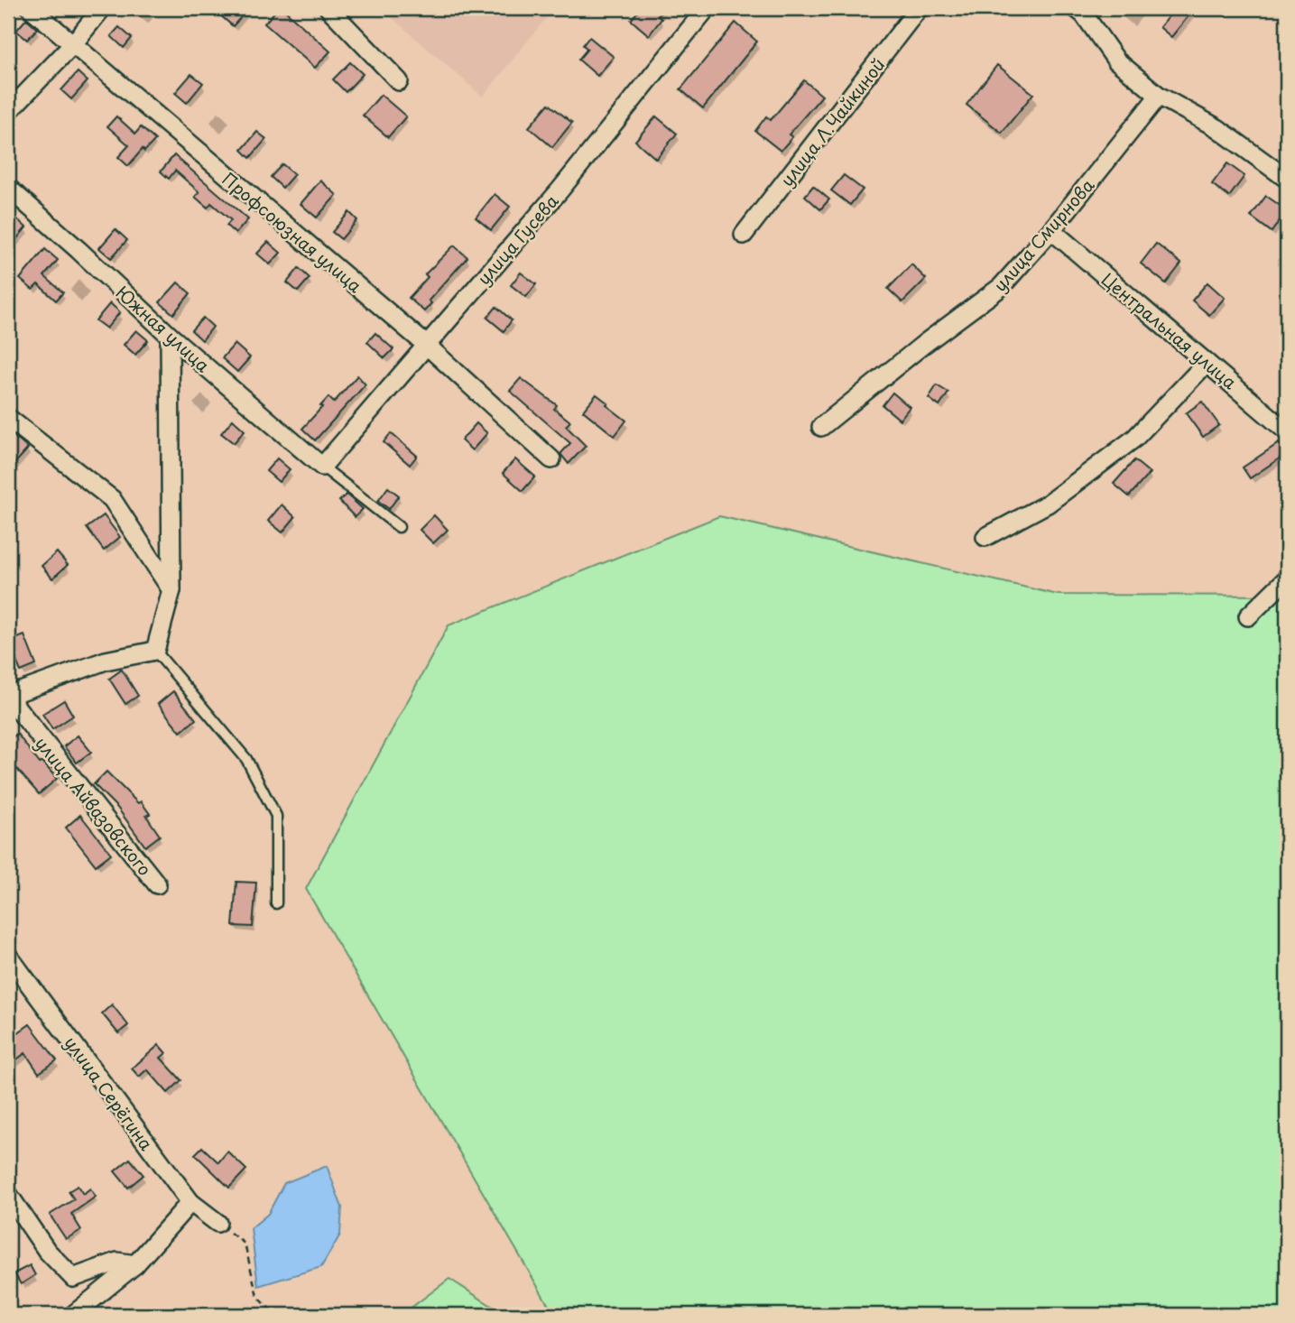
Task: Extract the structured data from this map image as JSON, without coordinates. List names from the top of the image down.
{
  "streets": {
    "street": [
      "улица Л.Чайкиной",
      "Профсоюзная улица",
      "улица Смирнова",
      "улица Гусева",
      "Южная улица",
      "Центральная улица",
      "улица Айвазовского",
      "улица Серёгина"
    ]
  },
  "crossings": [
    ["Профсоюзная улица", "улица Гусева"],
    ["улица Смирнова", "Центральная улица"],
    ["улица Гусева", "Южная улица"]
  ]
}
